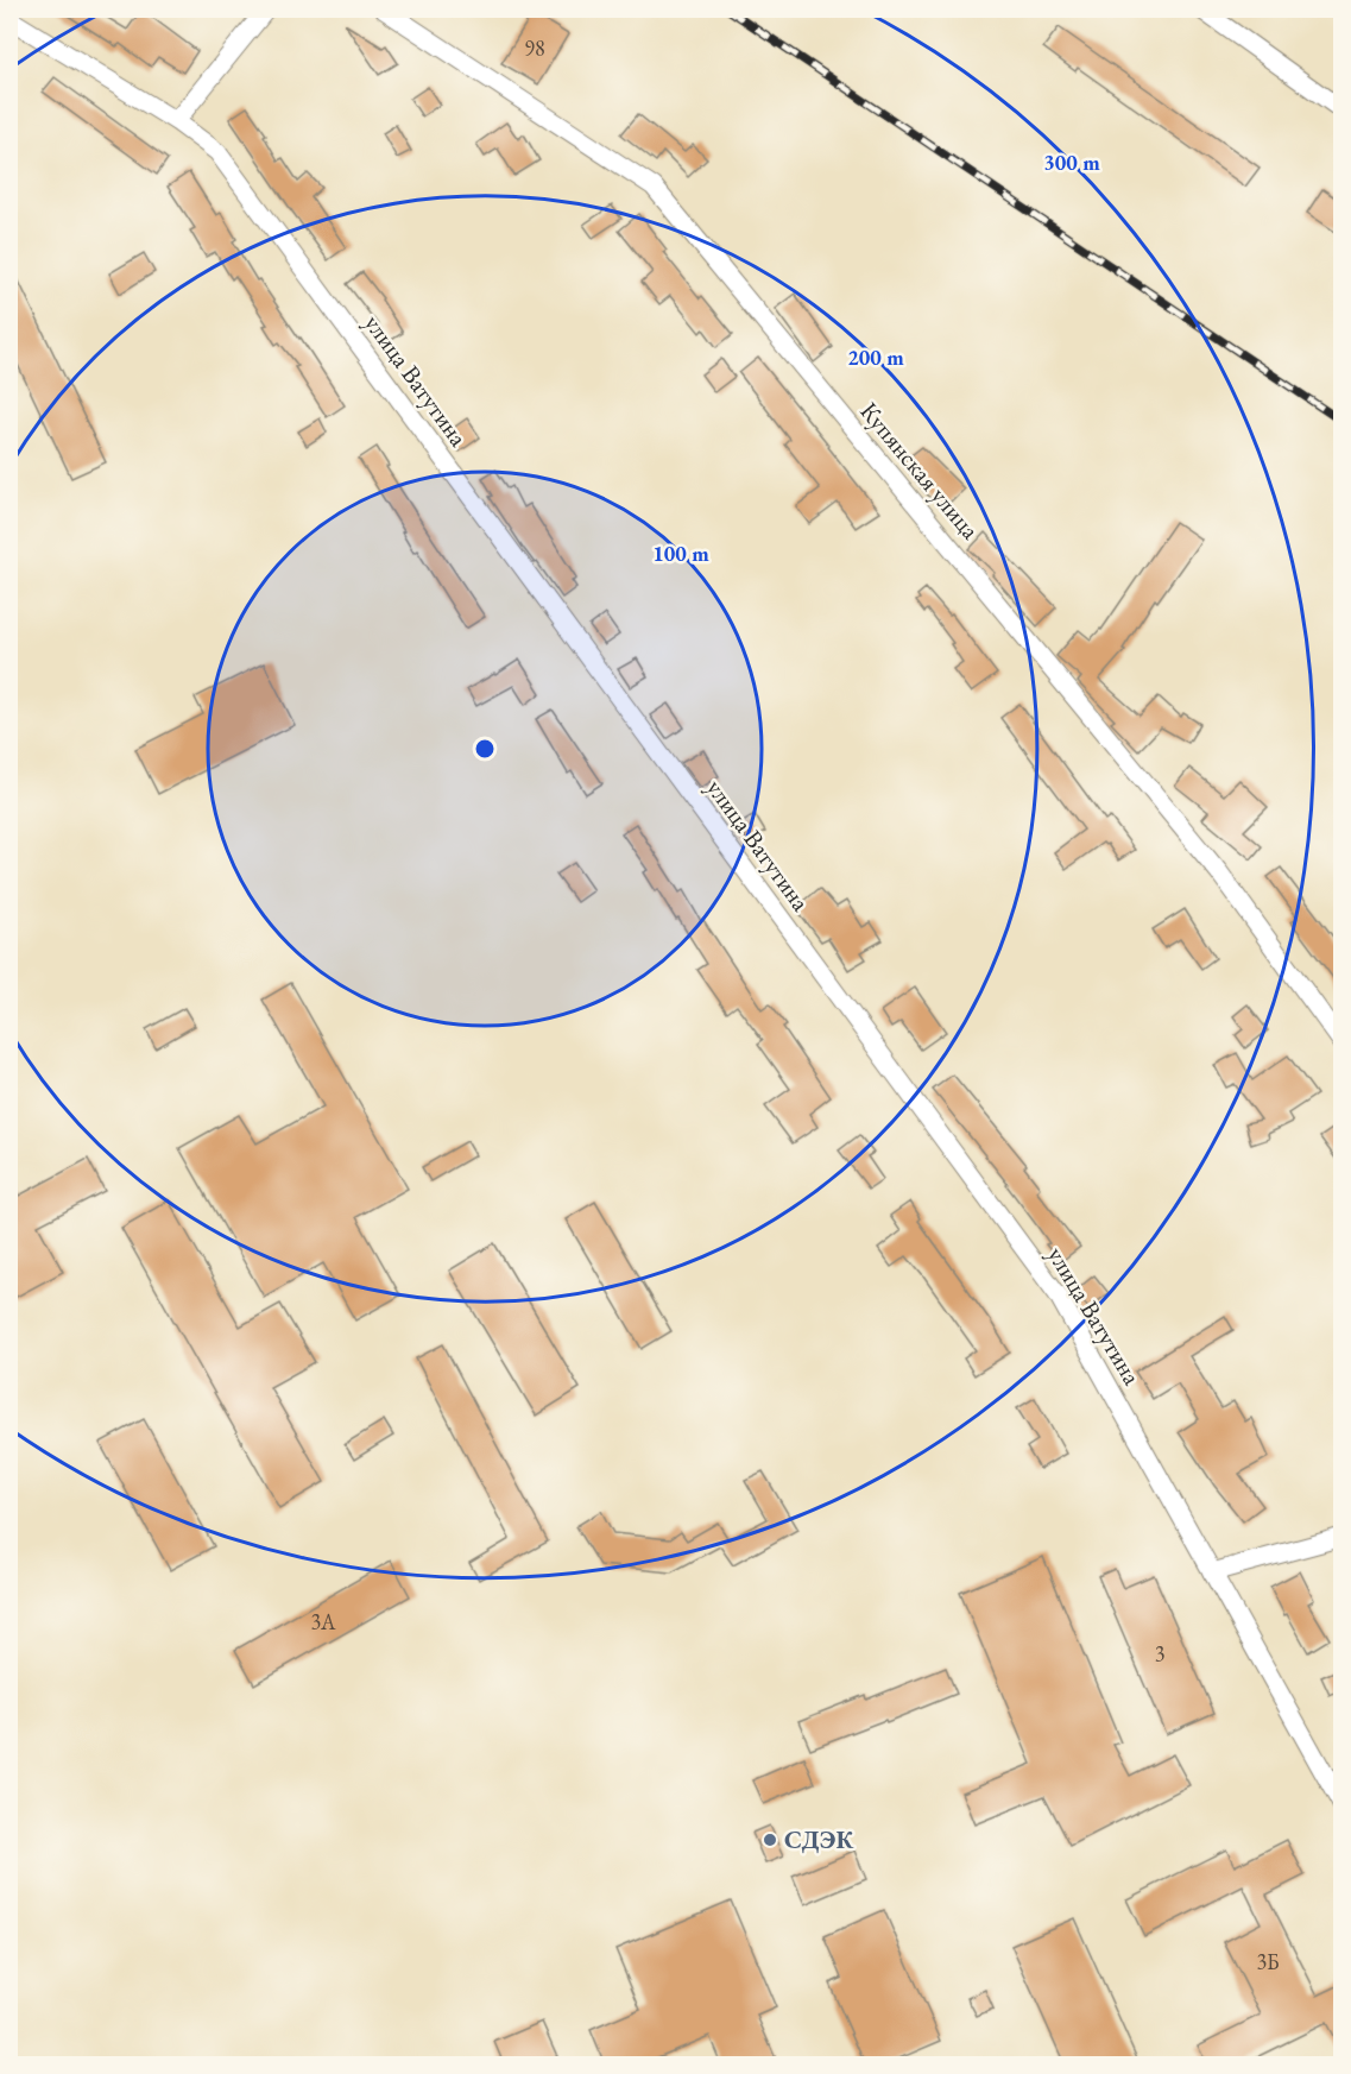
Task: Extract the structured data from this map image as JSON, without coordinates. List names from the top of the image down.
{
  "streets": {
    "street": ["улица Ватутина", "Купянская улица"]
  },
  "places": ["СДЭК"],
  "house_numbers": [
    "98",
    "3А",
    "3",
    "3Б"
  ],
  "rings": ["300 m", "200 m", "100 m"]
}
